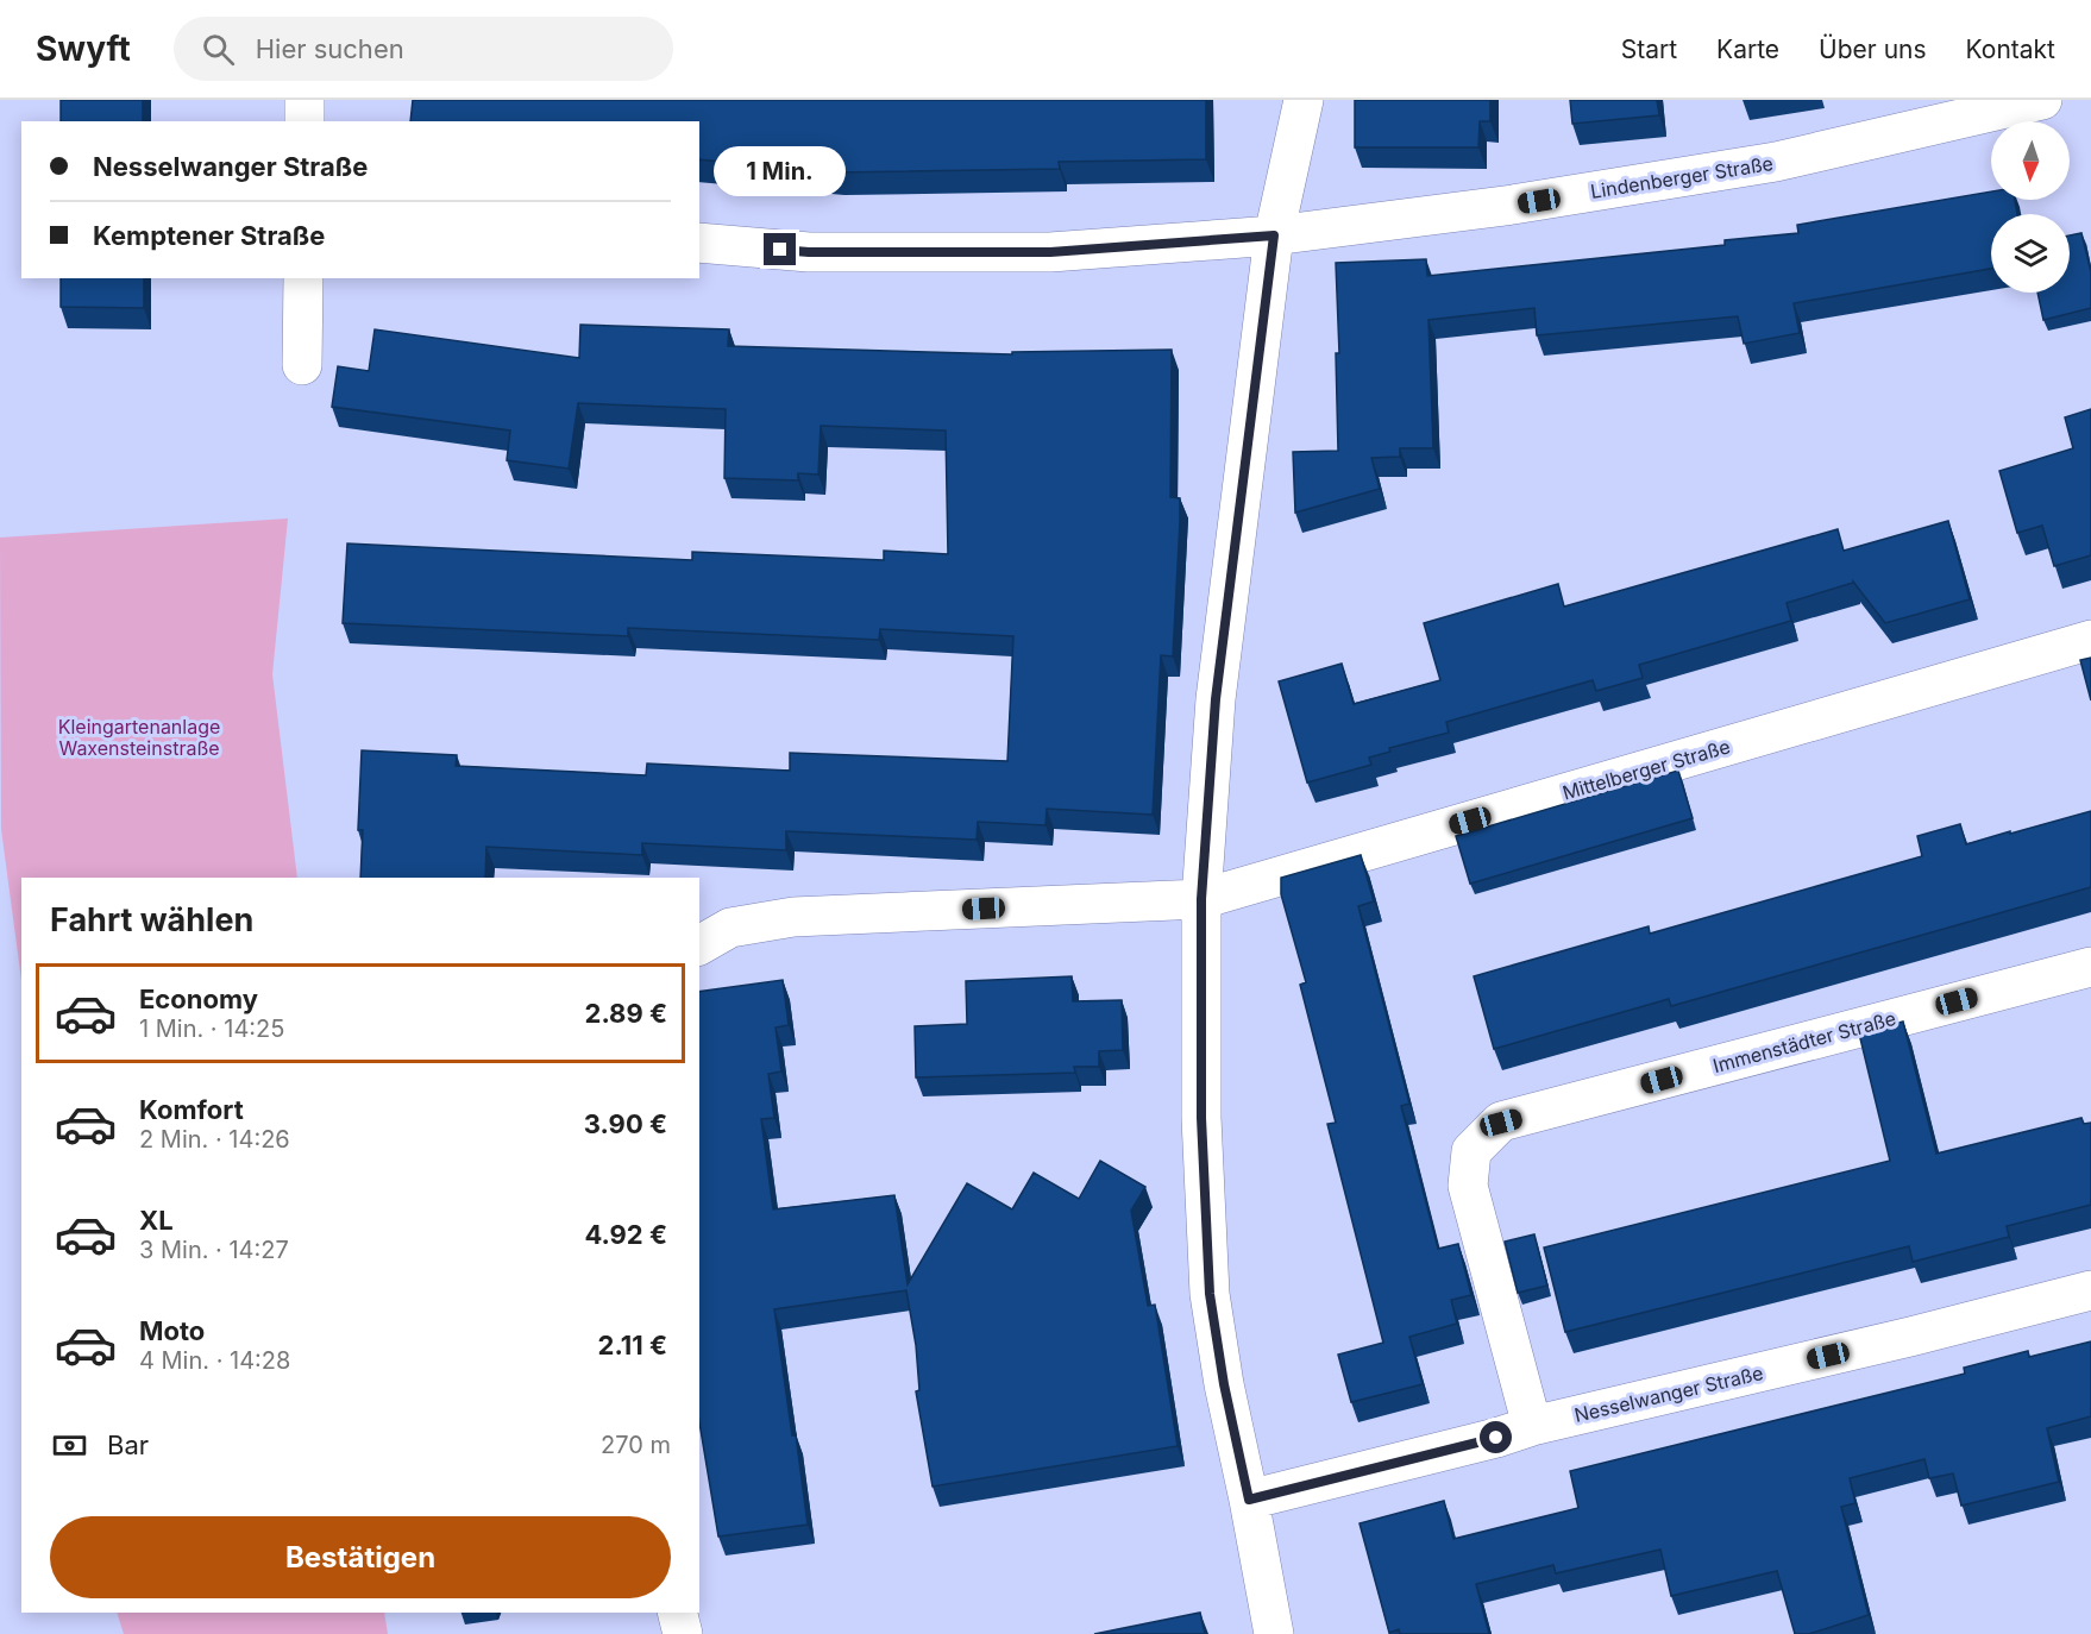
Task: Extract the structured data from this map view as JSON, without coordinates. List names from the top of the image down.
{
  "streets": {
    "street": [
      "Lindenberger Straße",
      "Mittelberger Straße",
      "Immenstädter Straße",
      "Nesselwanger Straße"
    ]
  },
  "crossings": [
    ["Immenstädter Straße", "Nesselwanger Straße"]
  ],
  "parks": ["Kleingartenanlage Waxensteinstraße"],
  "north": "bottom",
  "page": {
    "header": "Swyft",
    "search": "Hier suchen",
    "nav": [
      "Start",
      "Karte",
      "Über uns",
      "Kontakt"
    ],
    "banner": ["Nesselwanger Straße", "Kemptener Straße"],
    "bubble": "1 Min.",
    "heading": "Fahrt wählen",
    "list": [
      {
        "name": "Economy",
        "note": "1 Min. · 14:25",
        "value": "2.89 €"
      },
      {
        "name": "Komfort",
        "note": "2 Min. · 14:26",
        "value": "3.90 €"
      },
      {
        "name": "XL",
        "note": "3 Min. · 14:27",
        "value": "4.92 €"
      },
      {
        "name": "Moto",
        "note": "4 Min. · 14:28",
        "value": "2.11 €"
      }
    ],
    "pay": ["Bar", "270 m"],
    "buttons": "Bestätigen"
  }
}
